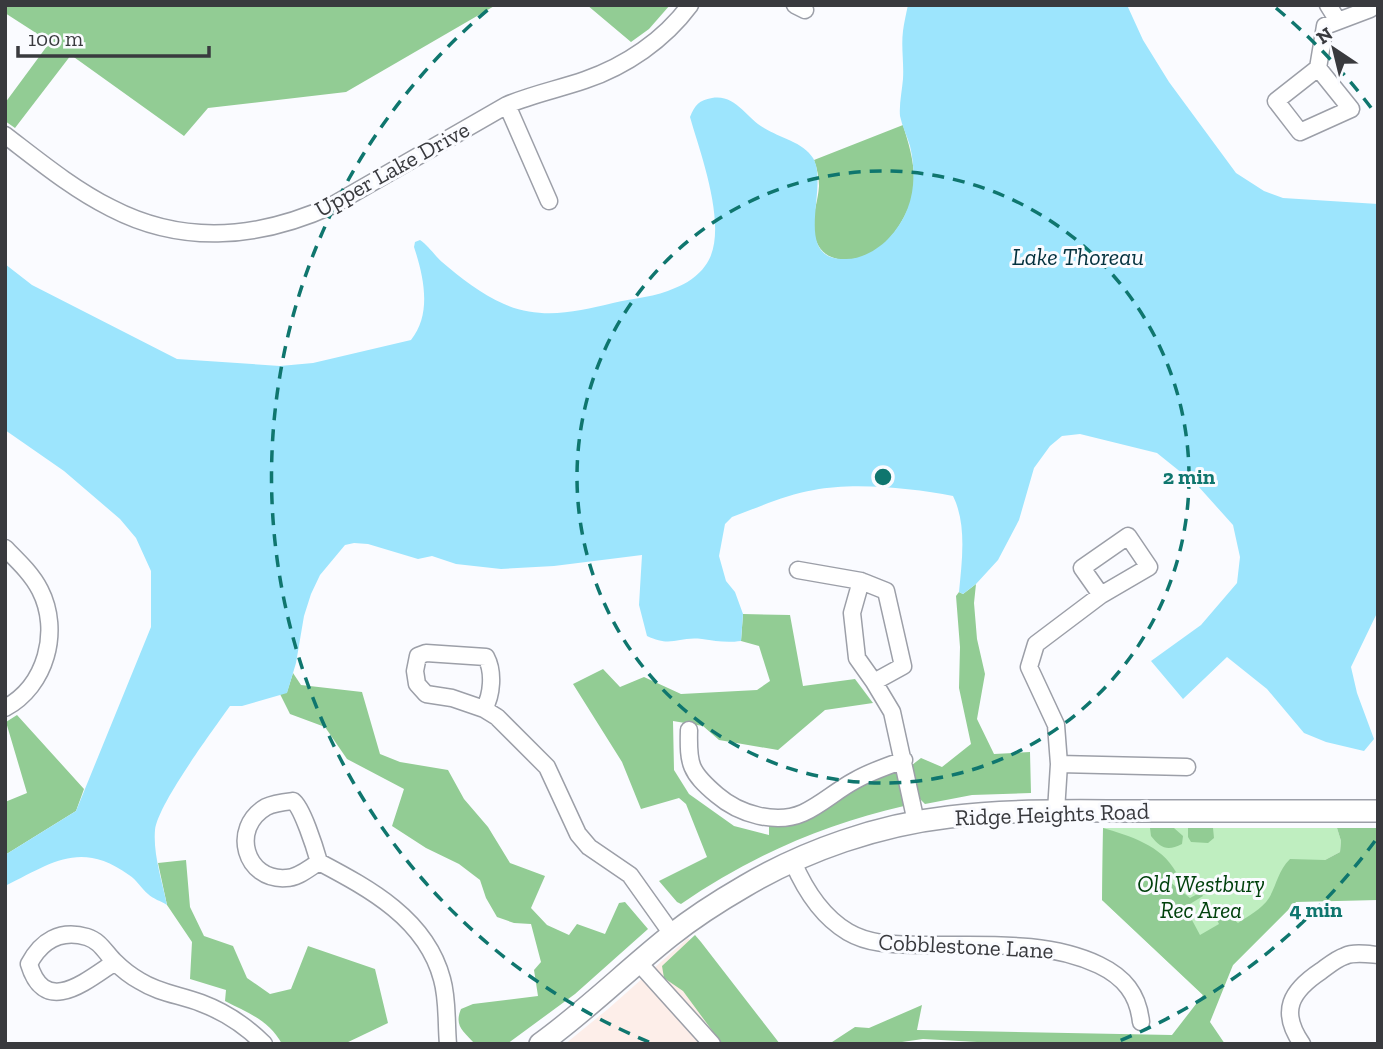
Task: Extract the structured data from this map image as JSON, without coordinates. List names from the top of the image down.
{
  "streets": {
    "street": ["Upper Lake Drive", "Ridge Heights Road", "Cobblestone Lane"]
  },
  "crossings": [
    ["Ridge Heights Road", "Cobblestone Lane"]
  ],
  "water": ["Lake Thoreau"],
  "parks": ["Old Westbury Rec Area"],
  "scale_bar": "100 m",
  "north": "top left",
  "rings": ["2 min", "4 min"]
}
